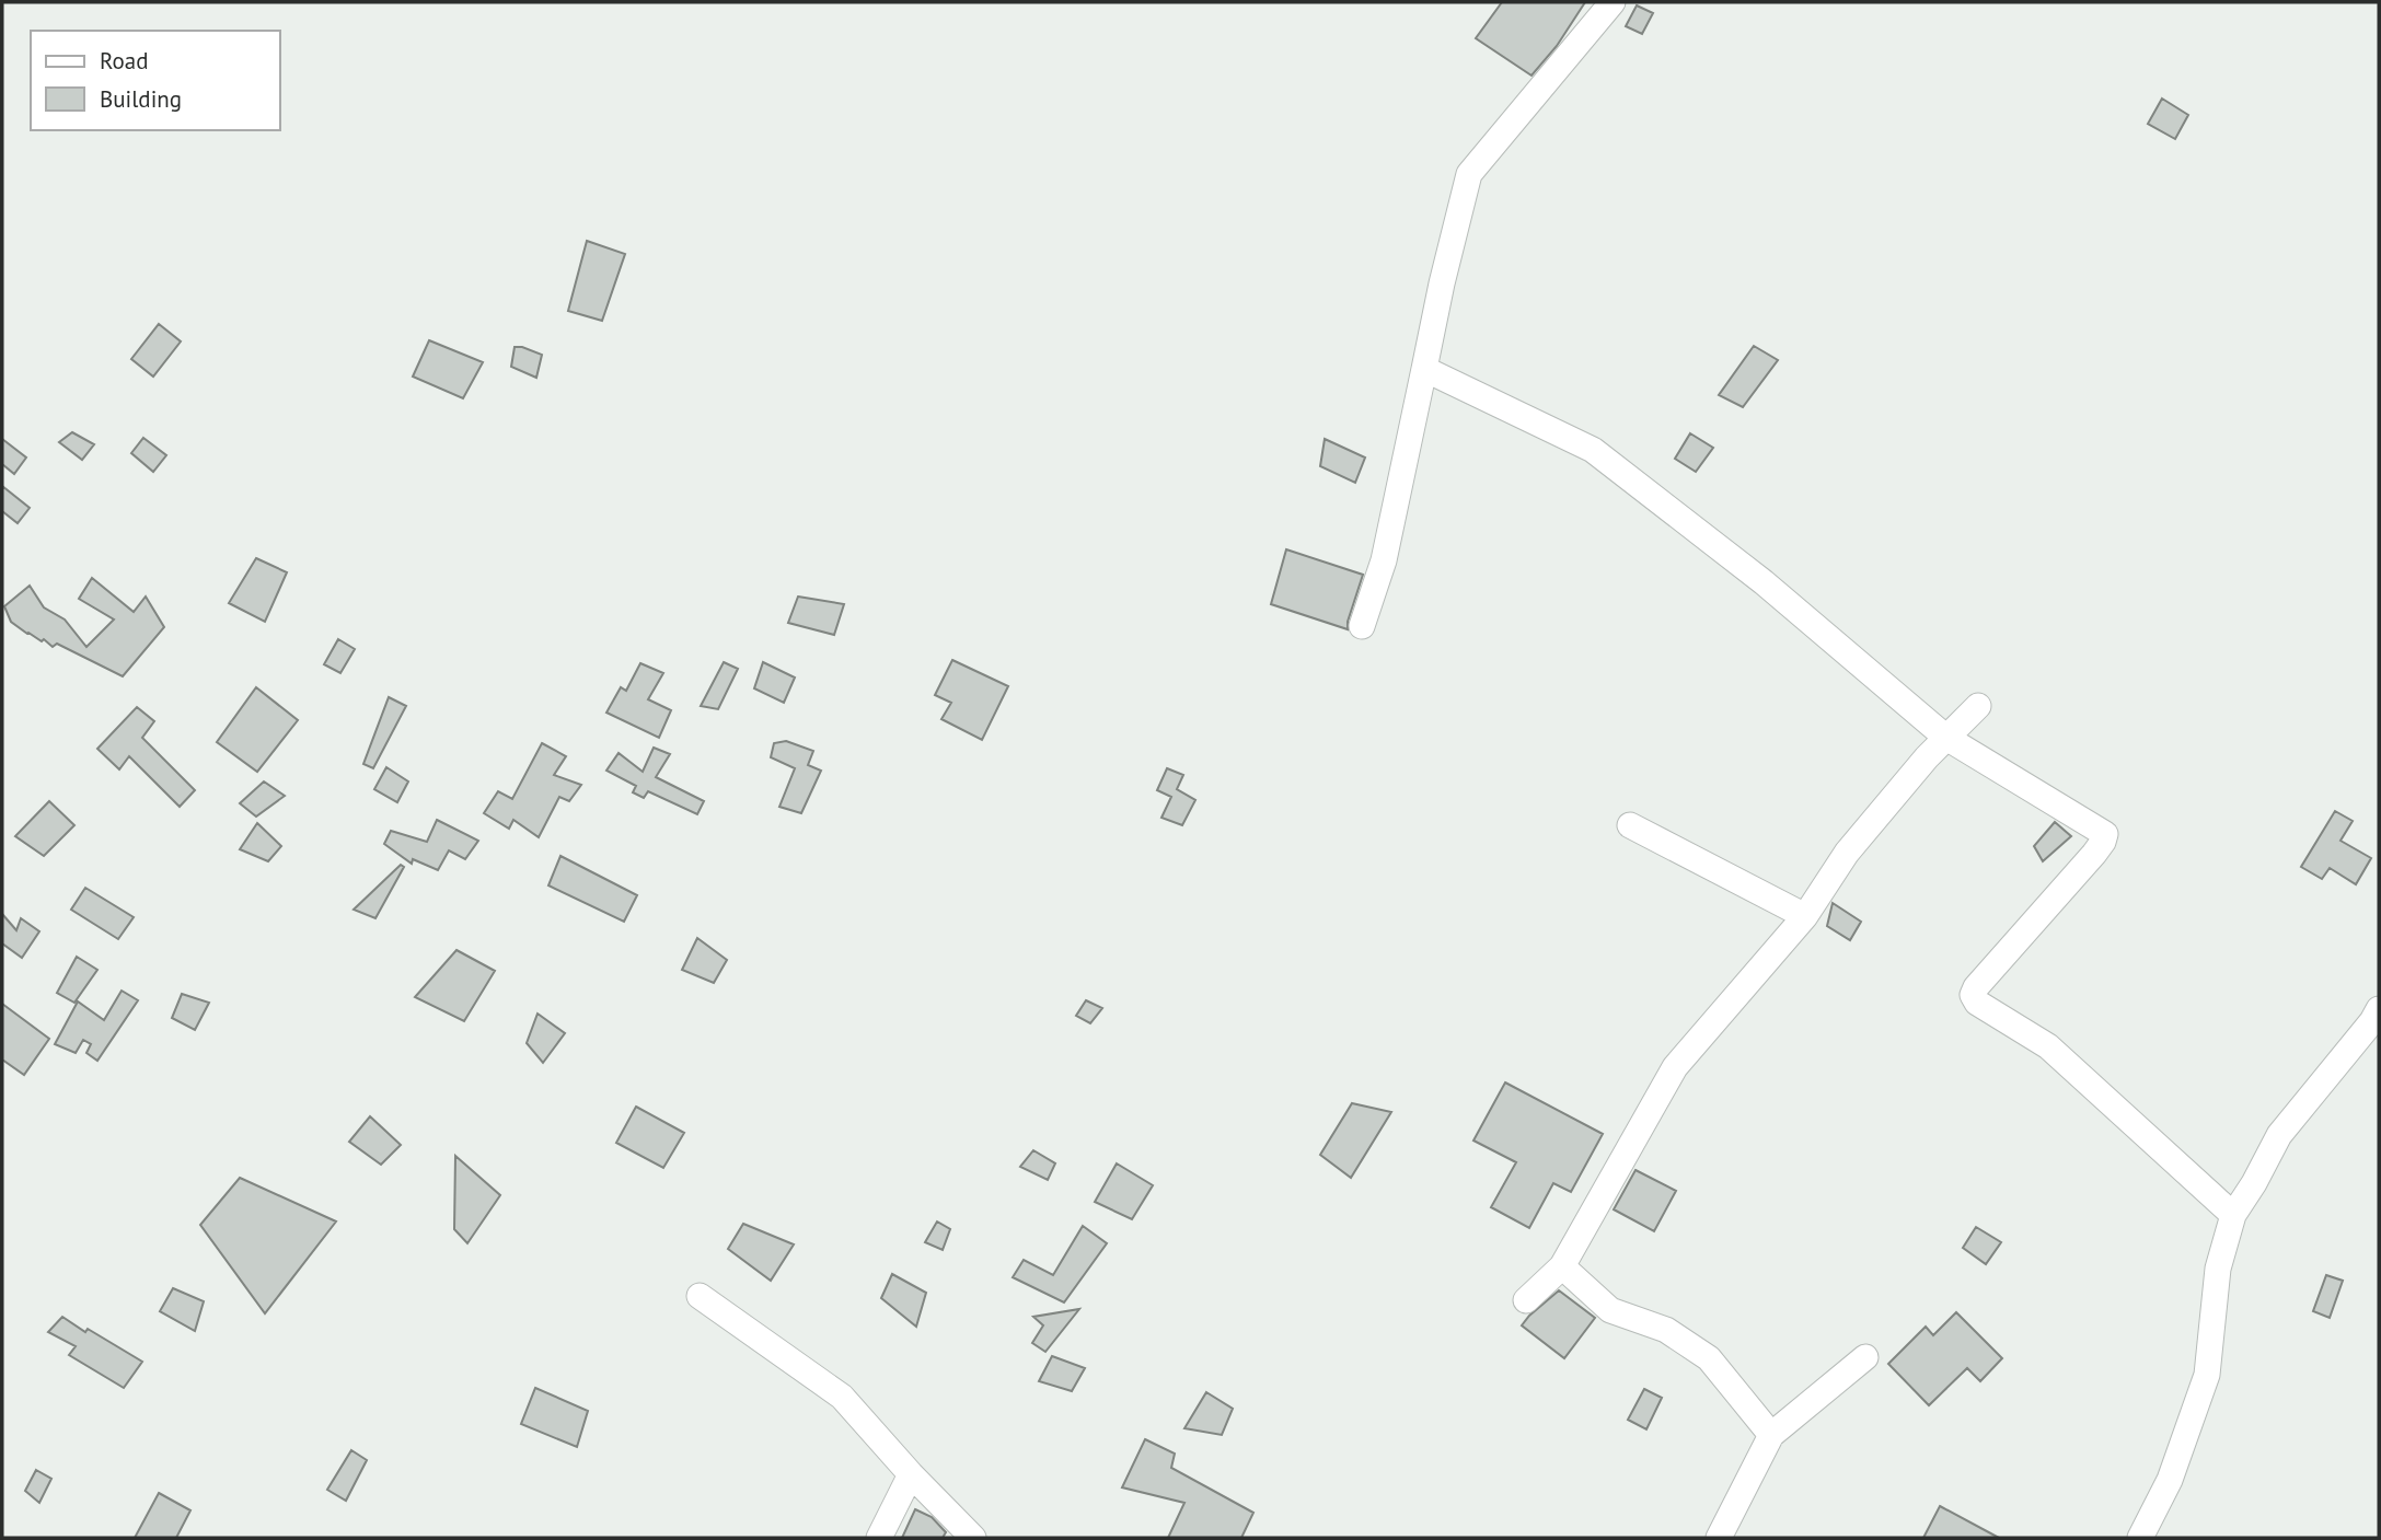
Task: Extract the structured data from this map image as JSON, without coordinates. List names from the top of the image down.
{
  "legend": ["Road", "Building"]
}
